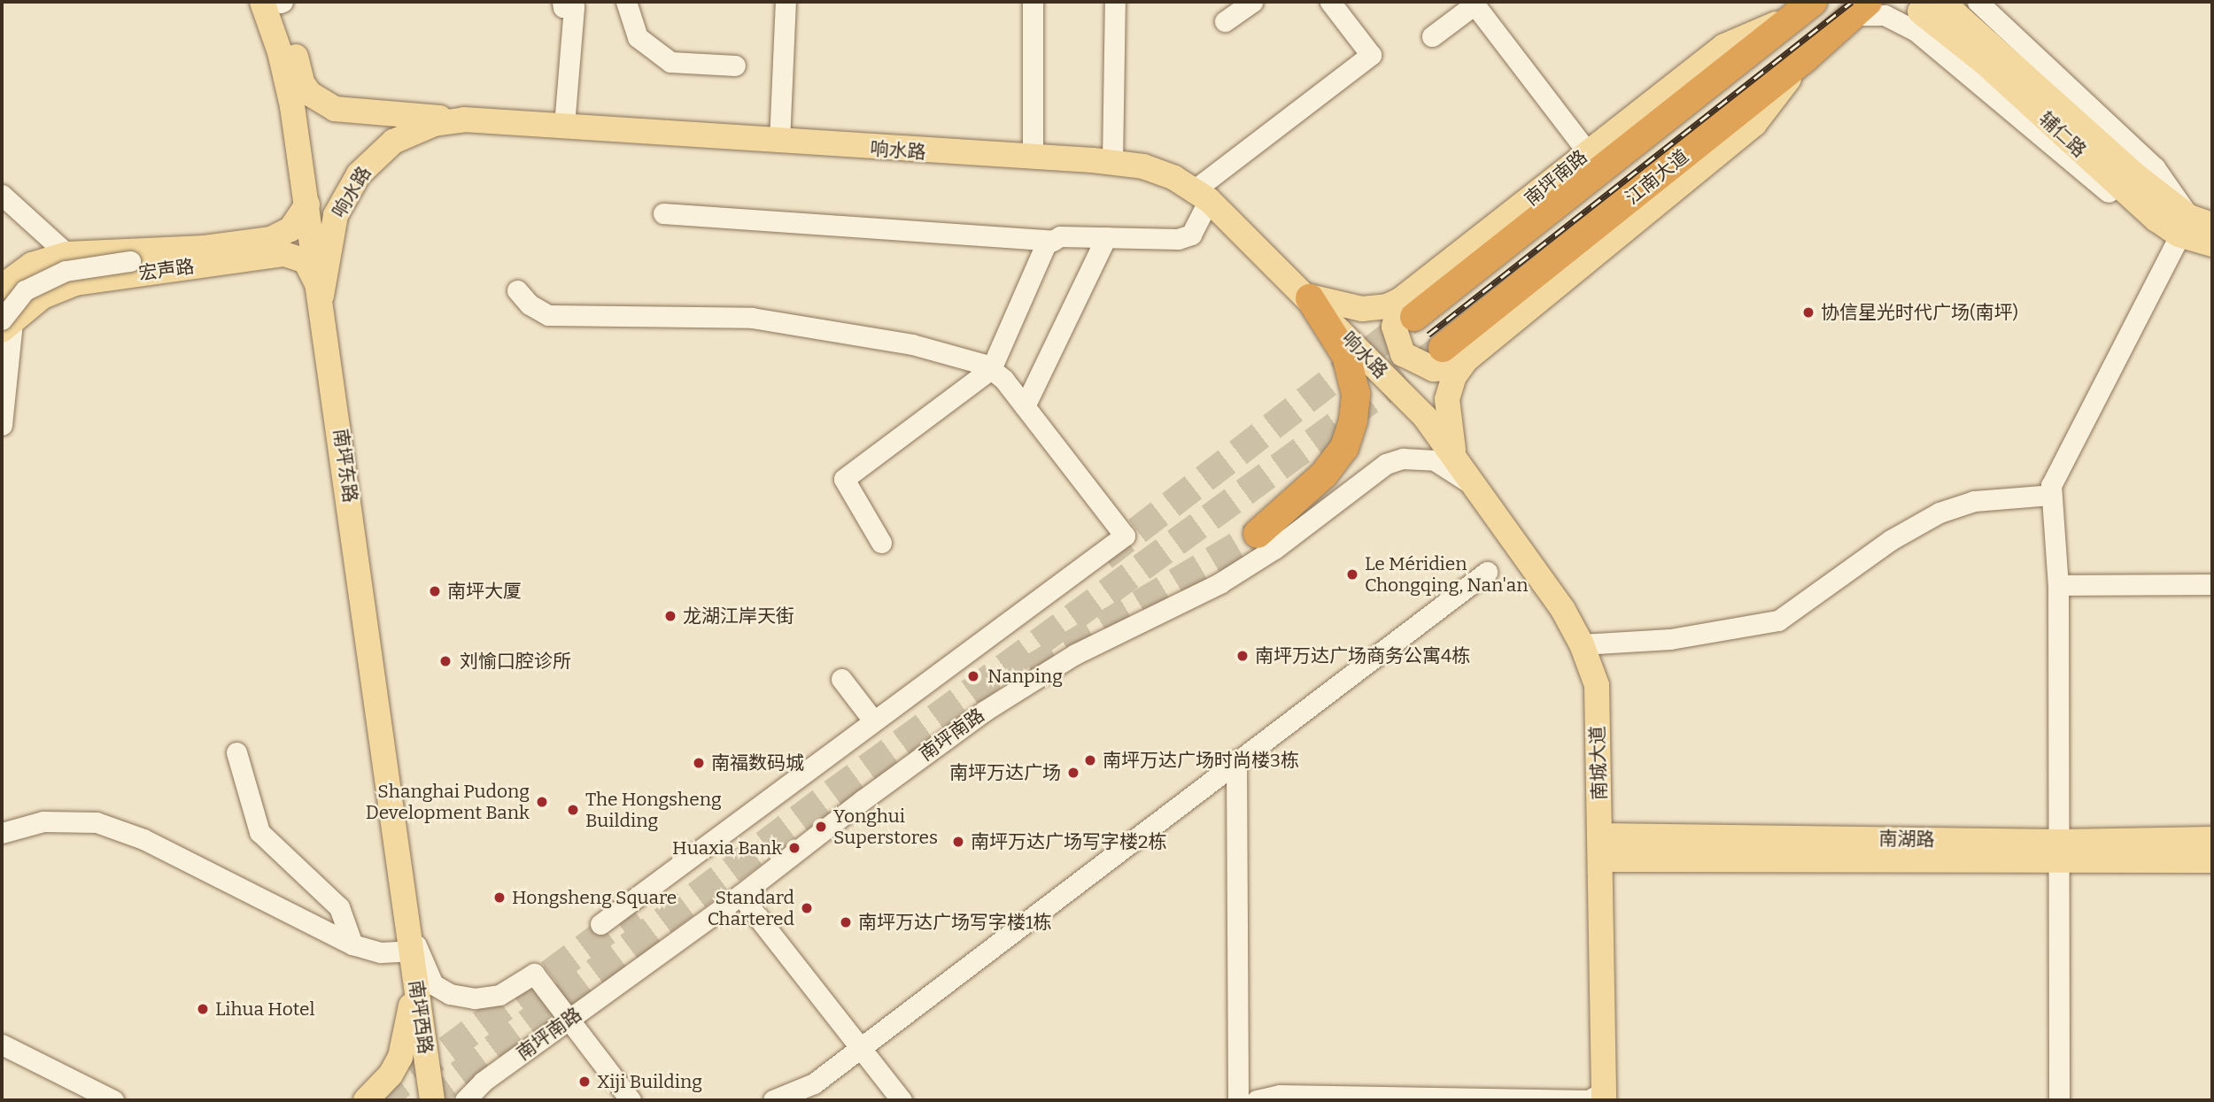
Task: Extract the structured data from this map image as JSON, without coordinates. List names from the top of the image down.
{
  "streets": {
    "highway": ["江南大道"],
    "main road": [
      "辅仁路",
      "响水路",
      "南坪南路",
      "宏声路",
      "南坪东路",
      "南城大道",
      "南坪西路"
    ]
  },
  "crossings": [
    ["响水路", "南坪南路"],
    ["响水路", "宏声路"],
    ["响水路", "南坪东路"],
    ["响水路", "南城大道"],
    ["南坪南路", "南城大道"],
    ["宏声路", "南坪东路"],
    ["南坪东路", "南坪西路"]
  ],
  "places": [
    "协信星光时代广场(南坪)",
    "Le Méridien Chongqing, Nan'an",
    "南坪大厦",
    "龙湖江岸天街",
    "南坪万达广场商务公寓4栋",
    "刘愉口腔诊所",
    "Nanping",
    "南坪万达广场时尚楼3栋",
    "南福数码城",
    "南坪万达广场",
    "Shanghai Pudong Development Bank",
    "The Hongsheng Building",
    "Yonghui Superstores",
    "南坪万达广场写字楼2栋",
    "Huaxia Bank",
    "Hongsheng Square",
    "Standard Chartered",
    "南坪万达广场写字楼1栋",
    "Lihua Hotel",
    "Xiji Building"
  ]
}
